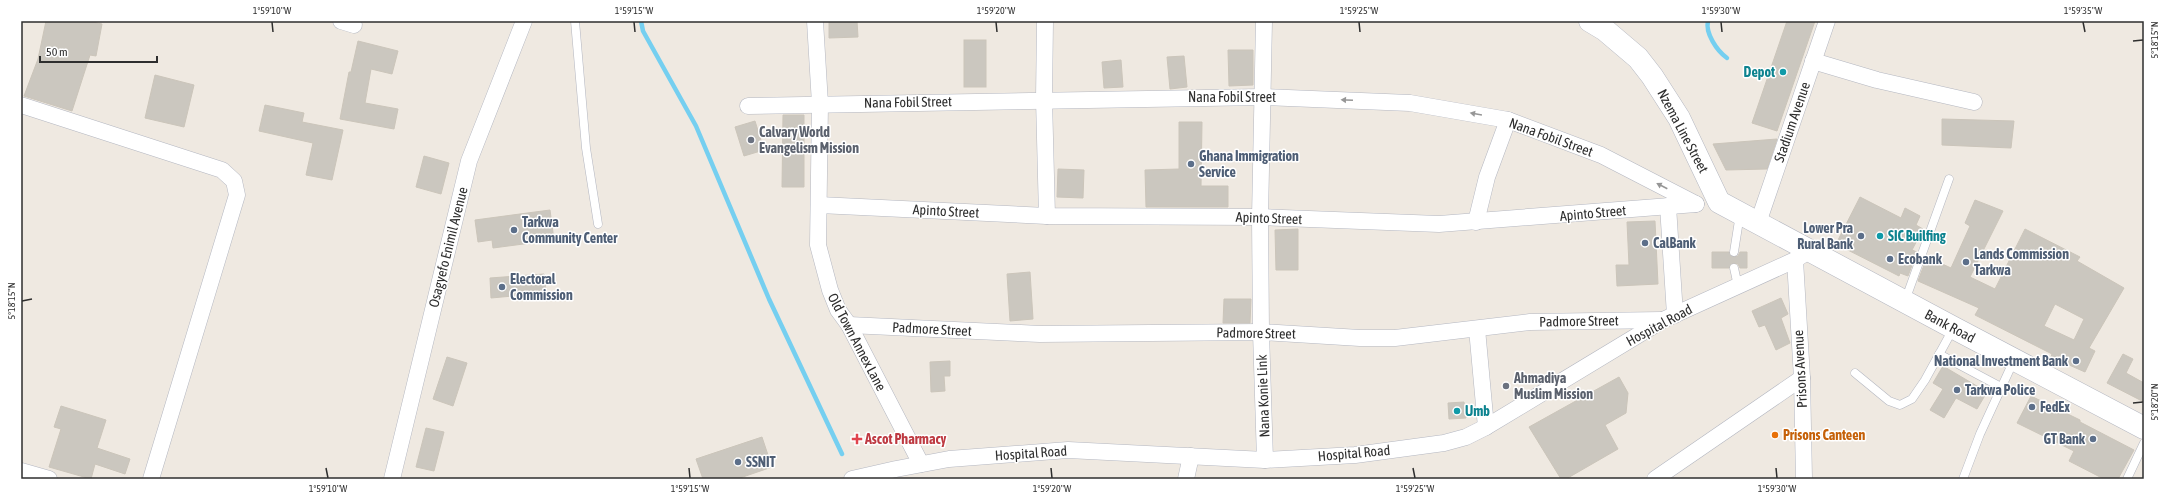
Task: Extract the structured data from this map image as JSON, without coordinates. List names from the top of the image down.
{
  "streets": {
    "street": [
      "Nana Fobil Street",
      "Stadium Avenue",
      "Nzema Line Street",
      "Apinto Street",
      "Osagyefo Enimil Avenue",
      "Padmore Street",
      "Hospital Road",
      "Bank Road",
      "Old Town Annex Lane",
      "Prisons Avenue",
      "Nana Konie Link"
    ]
  },
  "crossings": [
    ["Nana Fobil Street", "Apinto Street"],
    ["Nana Fobil Street", "Old Town Annex Lane"],
    ["Nana Fobil Street", "Nana Konie Link"],
    ["Stadium Avenue", "Bank Road"],
    ["Nzema Line Street", "Apinto Street"],
    ["Apinto Street", "Old Town Annex Lane"],
    ["Apinto Street", "Nana Konie Link"],
    ["Padmore Street", "Hospital Road"],
    ["Padmore Street", "Old Town Annex Lane"],
    ["Padmore Street", "Nana Konie Link"],
    ["Hospital Road", "Bank Road"],
    ["Hospital Road", "Old Town Annex Lane"],
    ["Hospital Road", "Prisons Avenue"],
    ["Hospital Road", "Nana Konie Link"],
    ["Bank Road", "Prisons Avenue"]
  ],
  "one_way": ["Nana Fobil Street"],
  "places": {
    "other": [
      "Depot",
      "Calvary World Evangelism Mission",
      "Ghana Immigration Service",
      "Tarkwa Community Center",
      "Lower Pra Rural Bank",
      "SIC Builfing",
      "CalBank",
      "Ecobank",
      "Lands Commission Tarkwa",
      "Electoral Commission",
      "National Investment Bank",
      "Ahmadiya Muslim Mission",
      "Tarkwa Police",
      "FedEx",
      "Umb",
      "Prisons Canteen",
      "GT Bank",
      "SSNIT"
    ],
    "health": ["Ascot Pharmacy"]
  },
  "scale_bar": "50 m",
  "coordinates": [
    "1°59'10\"W",
    "1°59'15\"W",
    "1°59'20\"W",
    "1°59'25\"W",
    "1°59'30\"W",
    "1°59'35\"W",
    "5°18'15\"N",
    "5°18'20\"N"
  ]
}
